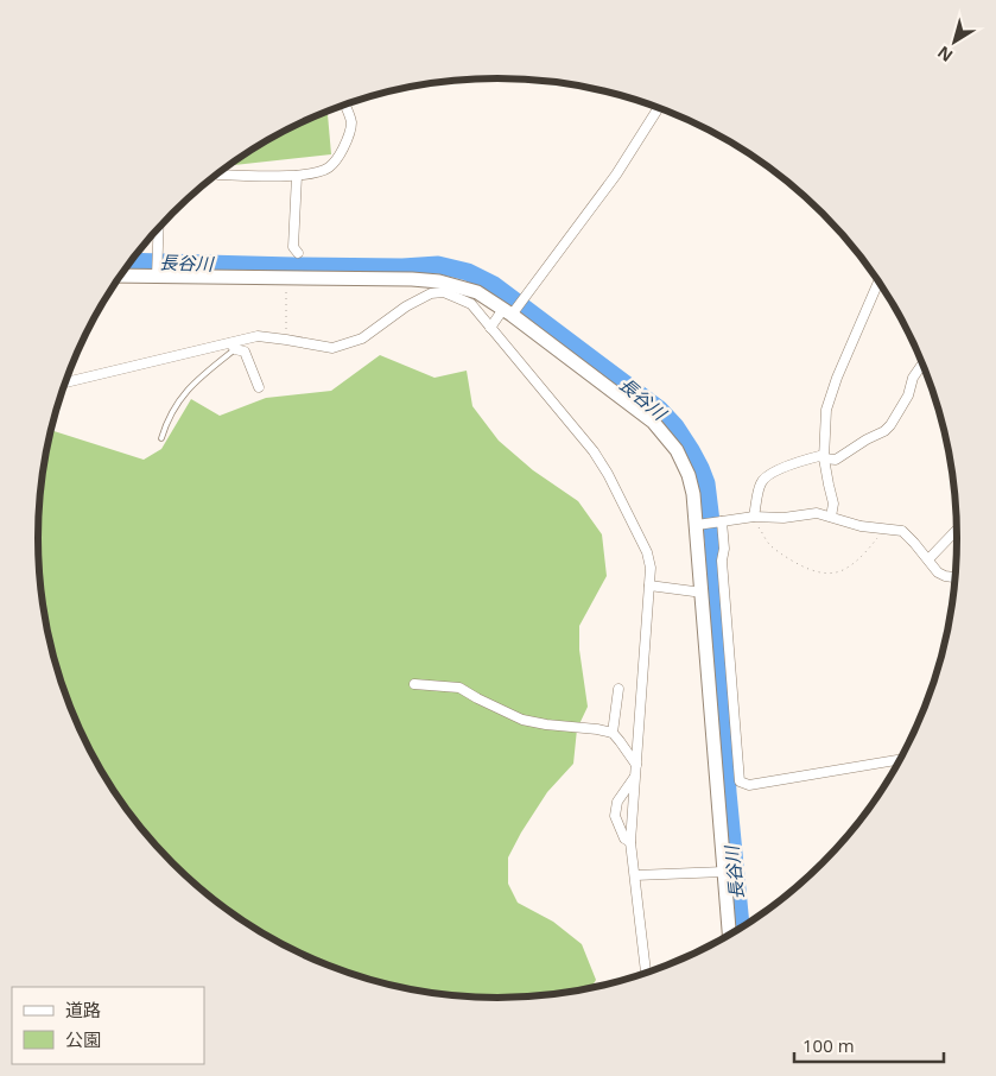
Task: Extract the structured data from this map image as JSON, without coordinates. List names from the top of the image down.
{
  "water": ["長谷川"],
  "legend": ["道路", "公園"],
  "scale_bar": "100 m",
  "north": "bottom left"
}
